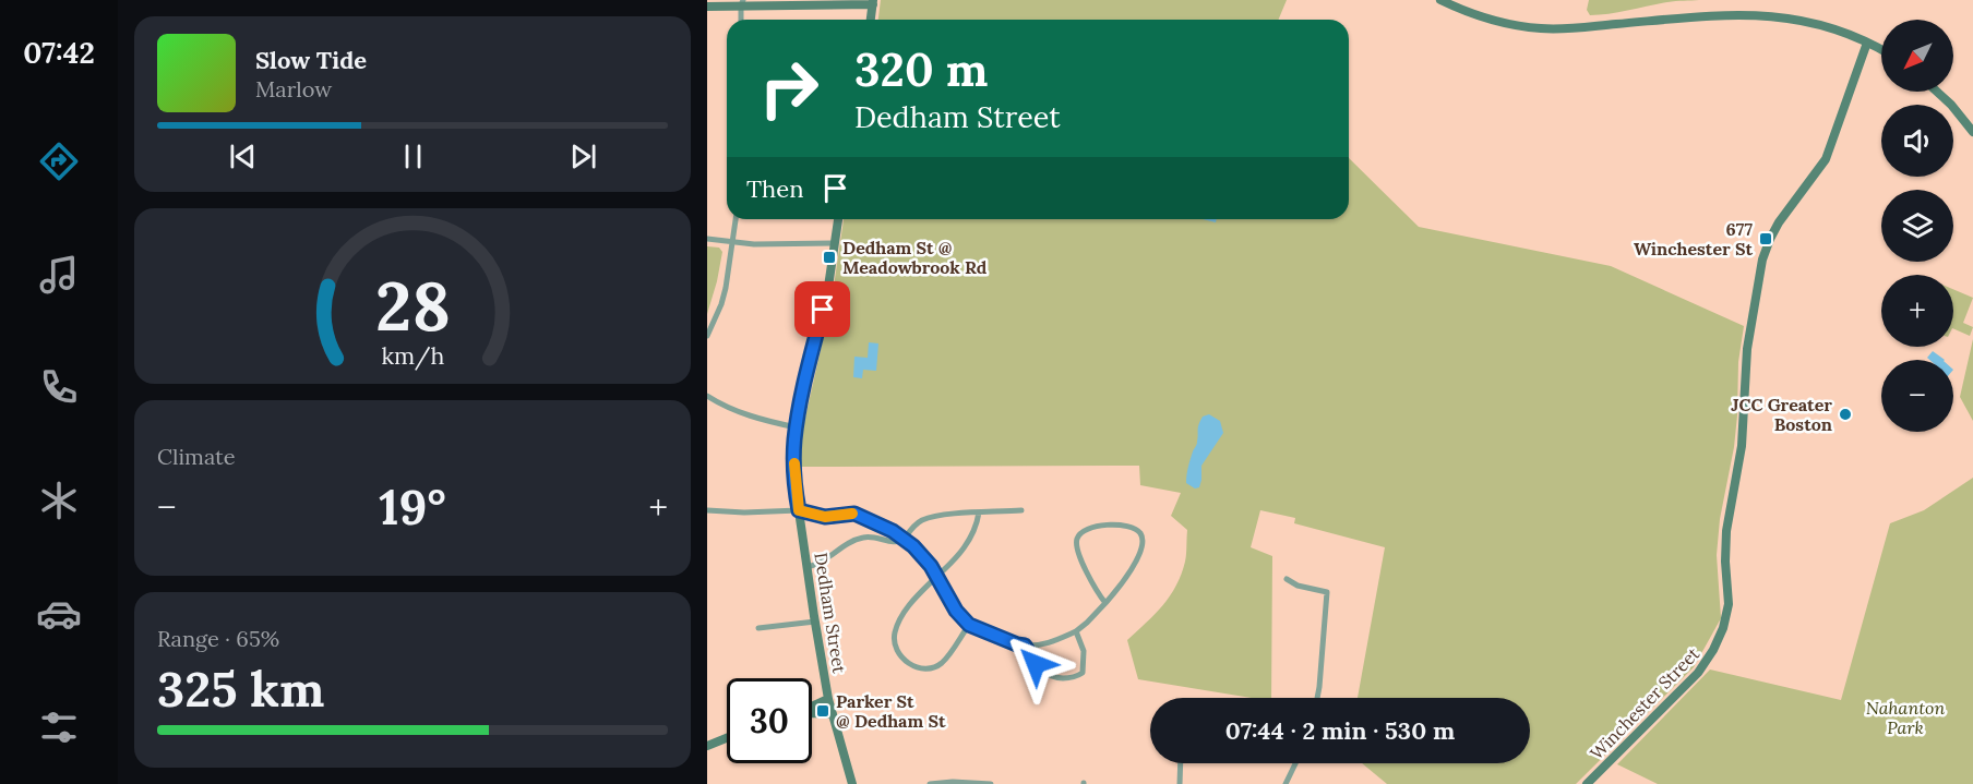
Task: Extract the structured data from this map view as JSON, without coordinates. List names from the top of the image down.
{
  "streets": {
    "main road": ["Dedham Street", "Winchester Street"]
  },
  "parks": ["Nahanton Park"],
  "places": {
    "transit": ["677 Winchester St", "Dedham St @ Meadowbrook Rd", "Parker St @ Dedham St"],
    "other": ["JCC Greater Boston"]
  },
  "north": "bottom left",
  "page": {
    "tabs": "07:42",
    "map_buttons": ["+", "−"],
    "turn": ["320 m", "Dedham Street"],
    "song": ["Slow Tide", "Marlow"],
    "then": "Then",
    "tile": [
      "Climate",
      ["Range · 65%", "325 km"]
    ],
    "heat": ["−", "19°", "+"],
    "limit": "30",
    "trip": "07:44 · 2 min · 530 m",
    "gauge": ["28", "km/h"]
  }
}
